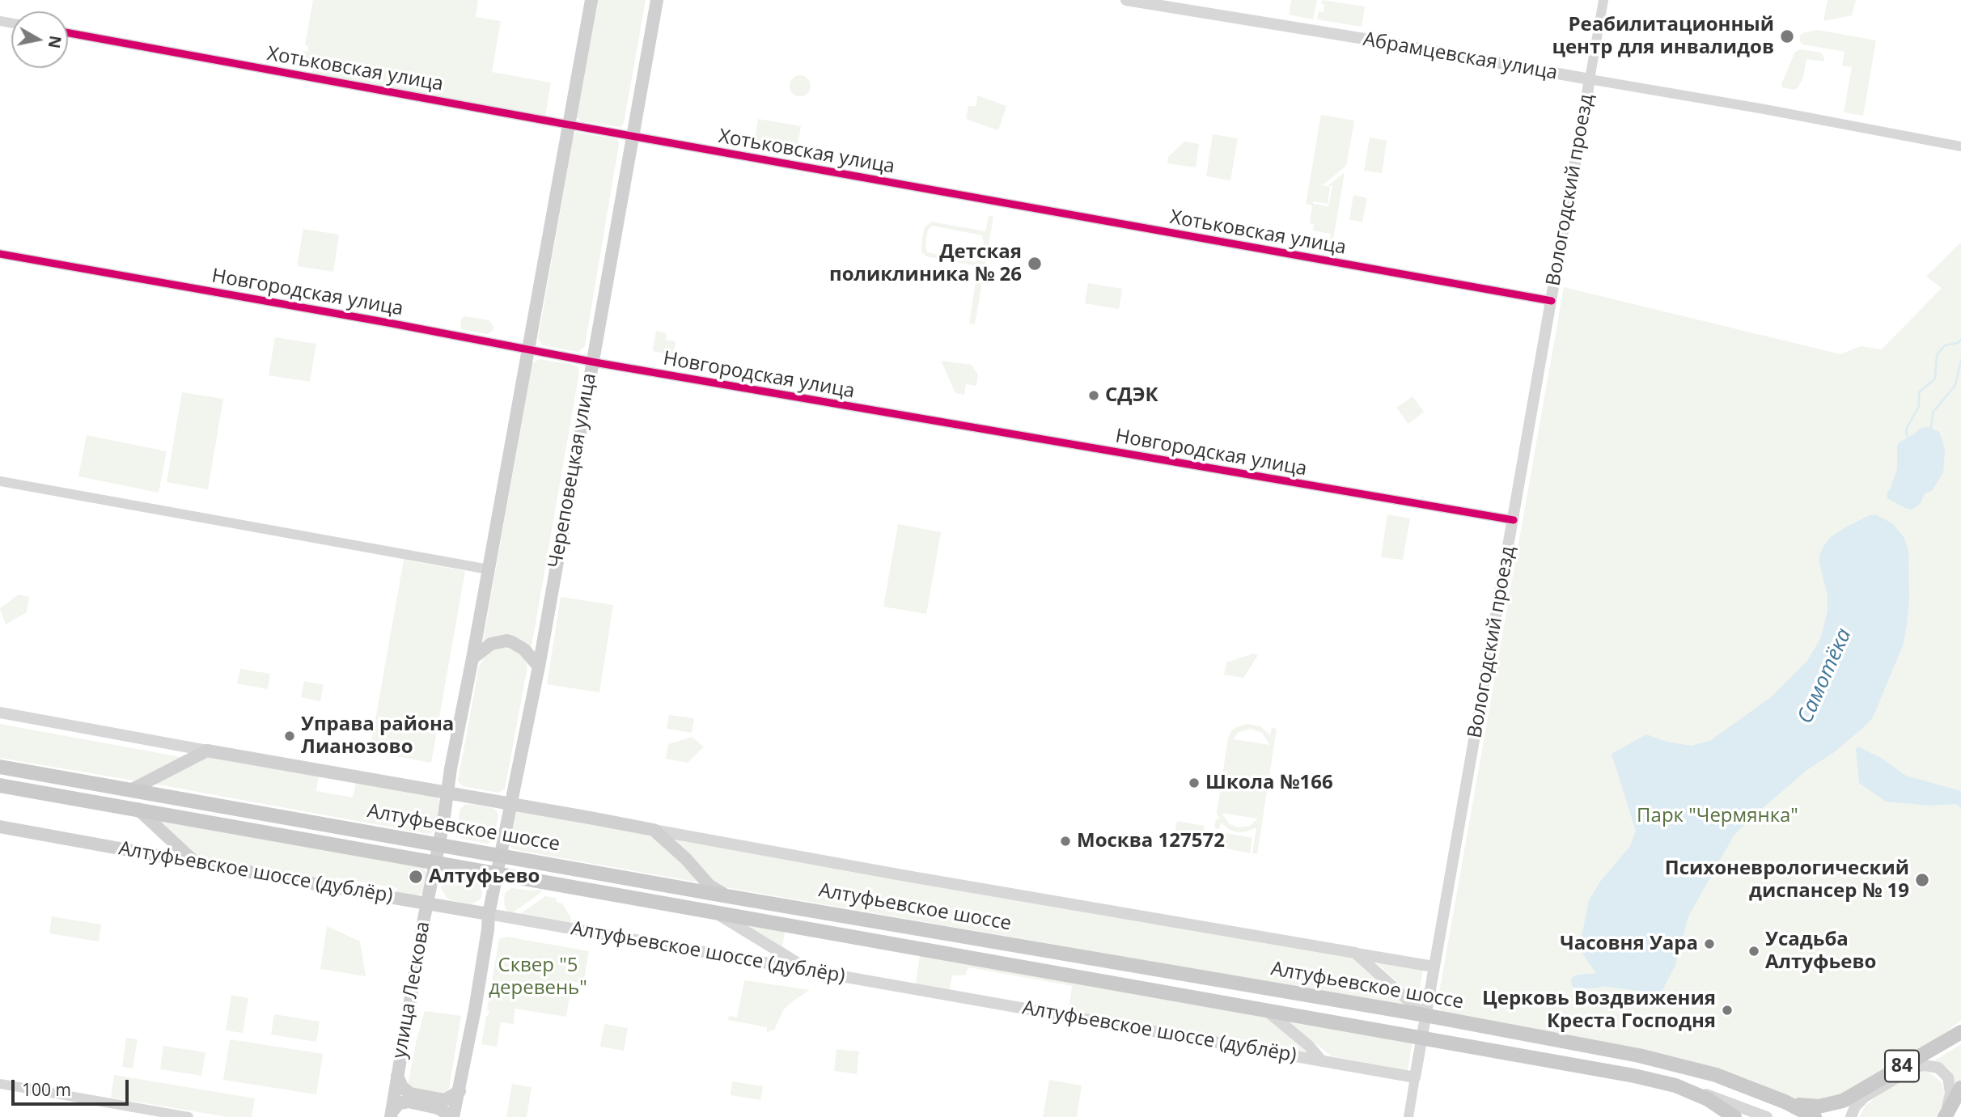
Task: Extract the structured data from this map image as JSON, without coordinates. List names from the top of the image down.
{
  "streets": {
    "main road": [
      "Череповецкая улица",
      "Алтуфьевское шоссе",
      "Алтуфьевское шоссе (дублёр)",
      "улица Лескова",
      "84"
    ],
    "street": [
      "Абрамцевская улица",
      "Хотьковская улица",
      "Вологодский проезд",
      "Новгородская улица"
    ]
  },
  "crossings": [
    ["Абрамцевская улица", "Вологодский проезд"],
    ["Хотьковская улица", "Вологодский проезд"],
    ["Хотьковская улица", "Череповецкая улица"],
    ["Вологодский проезд", "Новгородская улица"],
    ["Вологодский проезд", "Алтуфьевское шоссе"],
    ["Вологодский проезд", "Алтуфьевское шоссе (дублёр)"],
    ["Новгородская улица", "Череповецкая улица"],
    ["Череповецкая улица", "Алтуфьевское шоссе"],
    ["Алтуфьевское шоссе", "улица Лескова"],
    ["Алтуфьевское шоссе", "84"],
    ["Алтуфьевское шоссе (дублёр)", "улица Лескова"]
  ],
  "water": ["Самотёка"],
  "parks": ["Парк \"Чермянка\"", "Сквер \"5 деревень\""],
  "places": [
    "Реабилитационный центр для инвалидов",
    "Детская поликлиника № 26",
    "СДЭК",
    "Управа района Лианозово",
    "Школа №166",
    "Москва 127572",
    "Алтуфьево",
    "Психоневрологический диспансер № 19",
    "Часовня Уара",
    "Усадьба Алтуфьево",
    "Церковь Воздвижения Креста Господня"
  ],
  "scale_bar": "100 m",
  "north": "right"
}
